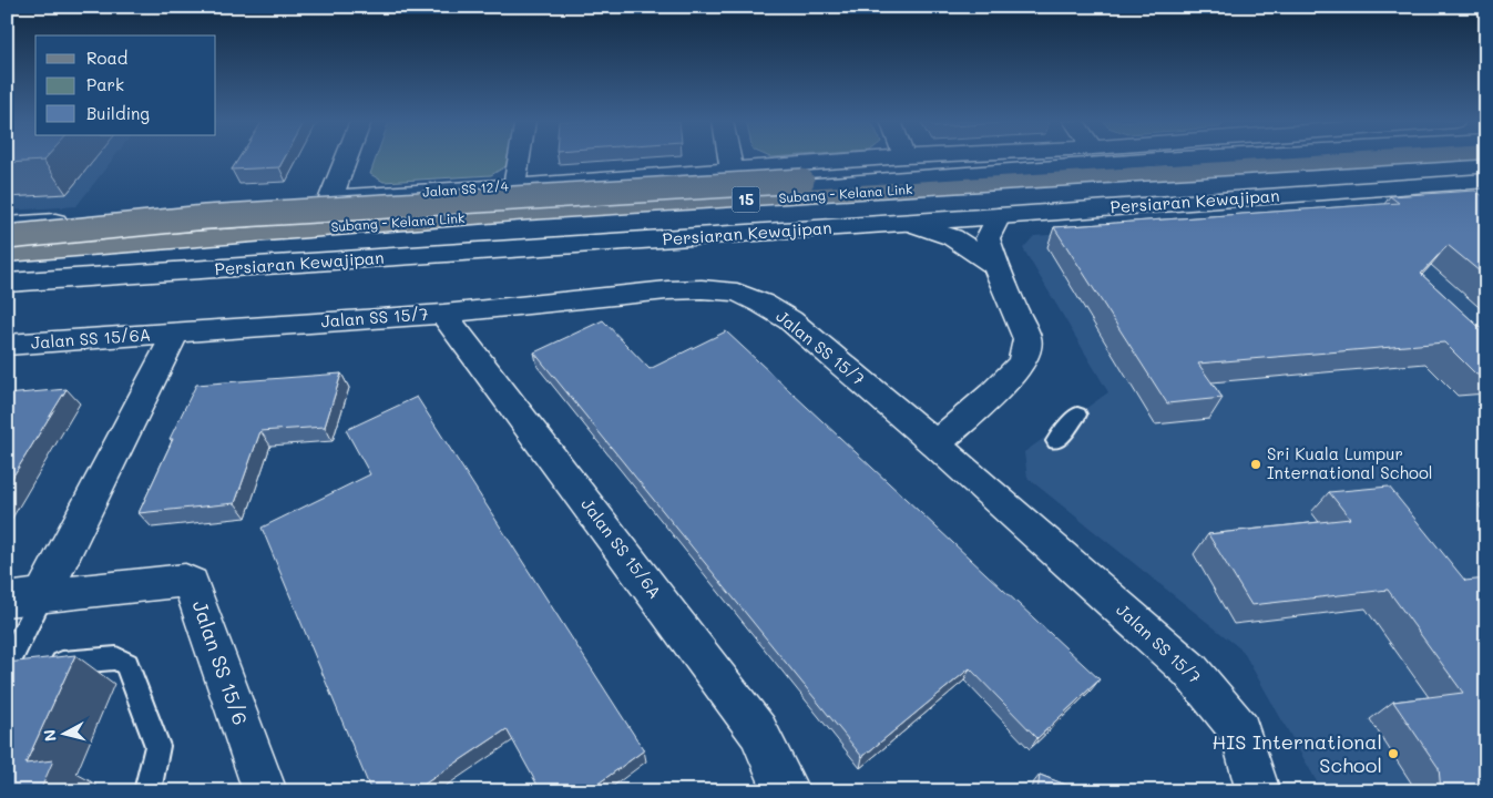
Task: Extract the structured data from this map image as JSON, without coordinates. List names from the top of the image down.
{
  "streets": {
    "main road": ["Subang - Kelana Link", "15"],
    "street": [
      "Jalan SS 12/4",
      "Persiaran Kewajipan",
      "Jalan SS 15/7",
      "Jalan SS 15/6A",
      "Jalan SS 15/6"
    ]
  },
  "crossings": [
    ["Jalan SS 15/7", "Jalan SS 15/6A"]
  ],
  "places": ["Sri Kuala Lumpur International School", "HIS International School"],
  "legend": ["Road", "Park", "Building"],
  "north": "left"
}
